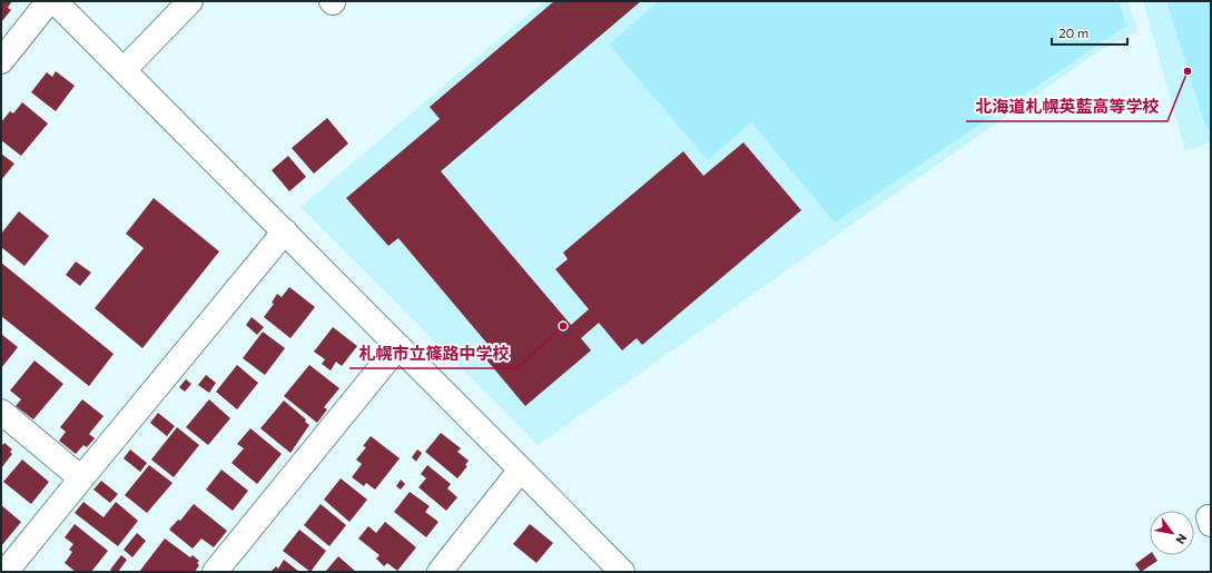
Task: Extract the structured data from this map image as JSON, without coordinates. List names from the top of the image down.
{
  "places": ["北海道札幌英藍高等学校", "札幌市立篠路中学校"],
  "scale_bar": "20 m",
  "north": "bottom right"
}
